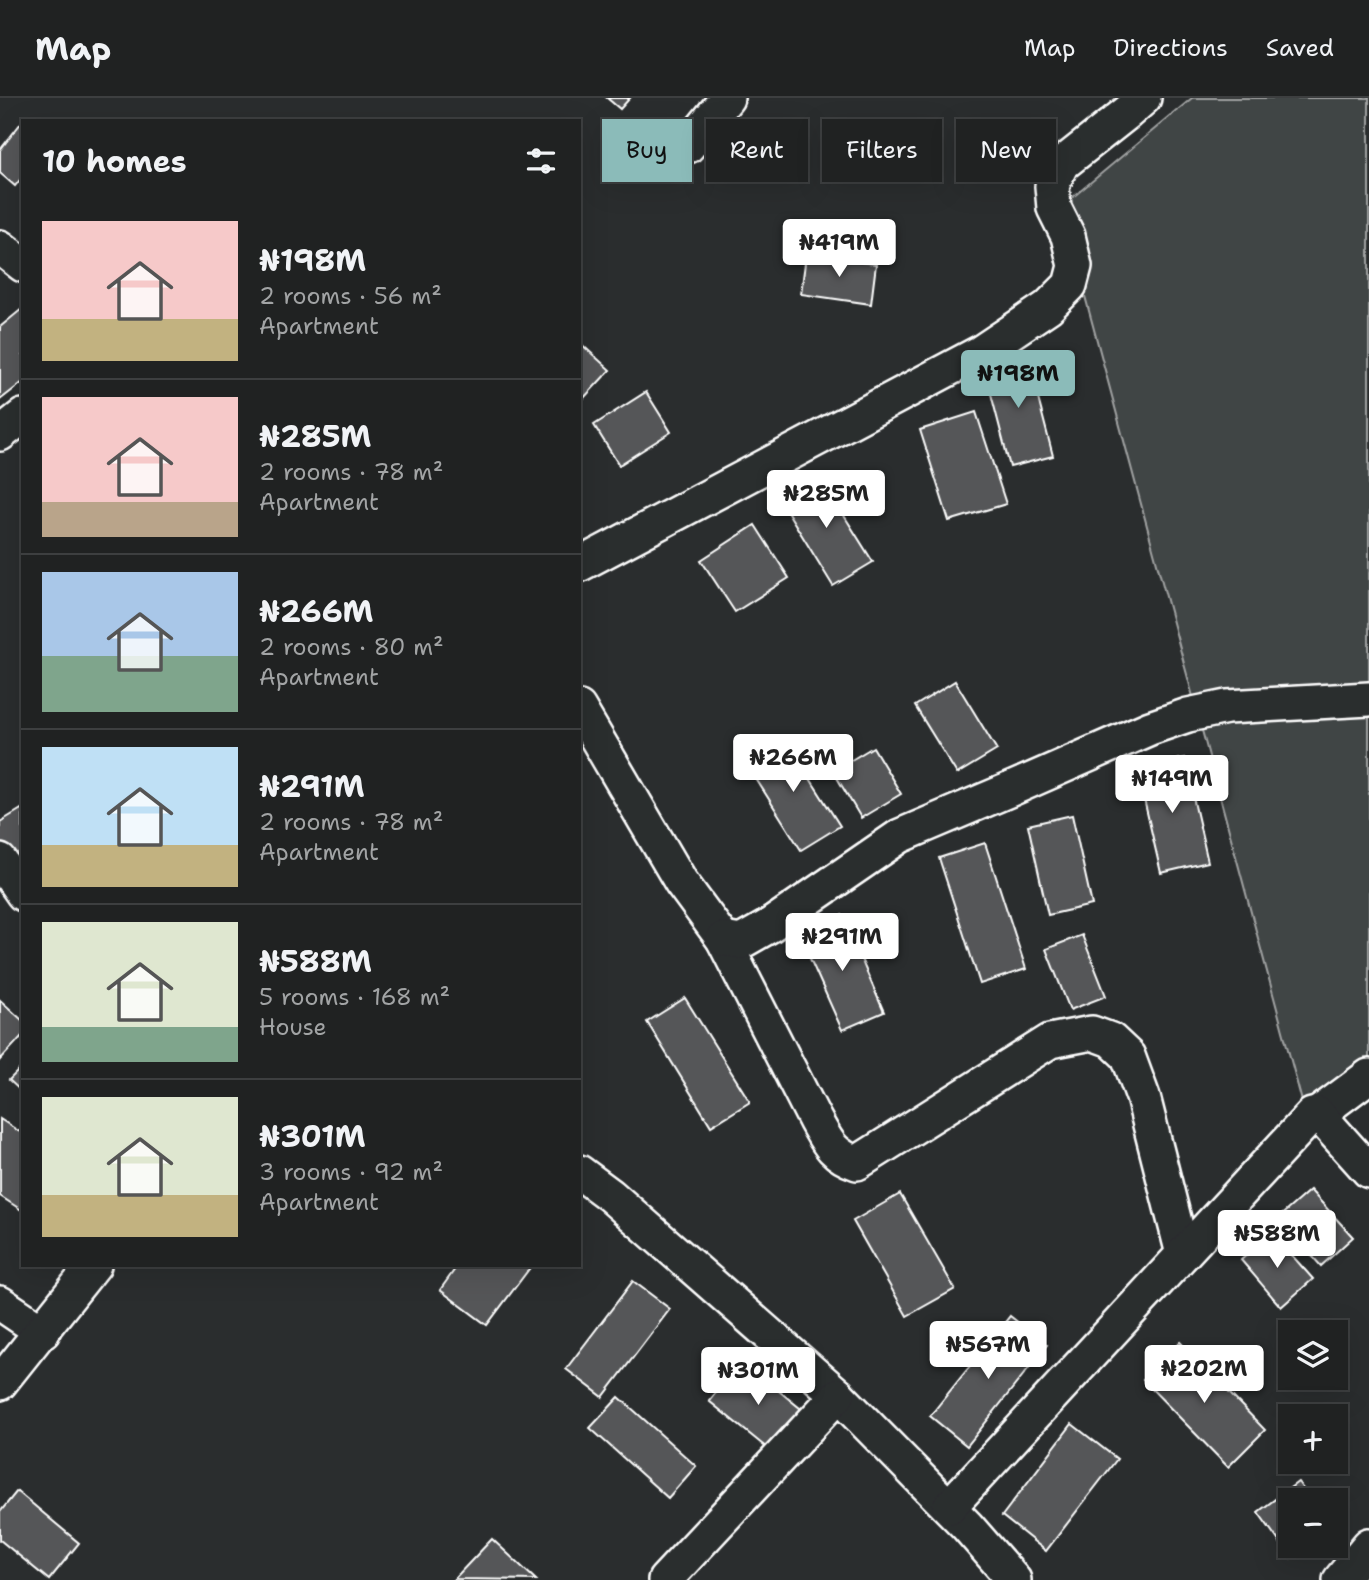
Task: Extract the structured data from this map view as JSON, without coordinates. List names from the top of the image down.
{
  "page": {
    "header": "Map",
    "nav": ["Map", "Directions", "Saved"],
    "chip": [
      "Buy",
      "Rent",
      "Filters",
      "New"
    ],
    "heading": "10 homes",
    "list": [
      {
        "name": "₦198M",
        "note": "2 rooms · 56 m² · Apartment"
      },
      {
        "name": "₦285M",
        "note": "2 rooms · 78 m² · Apartment"
      },
      {
        "name": "₦266M",
        "note": "2 rooms · 80 m² · Apartment"
      },
      {
        "name": "₦291M",
        "note": "2 rooms · 78 m² · Apartment"
      },
      {
        "name": "₦588M",
        "note": "5 rooms · 168 m² · House"
      },
      {
        "name": "₦301M",
        "note": "3 rooms · 92 m² · Apartment"
      }
    ],
    "price": [
      "₦419M",
      "₦198M",
      "₦285M",
      "₦266M",
      "₦149M",
      "₦291M",
      "₦588M",
      "₦567M",
      "₦202M",
      "₦301M"
    ],
    "map_buttons": ["+", "−"]
  }
}
